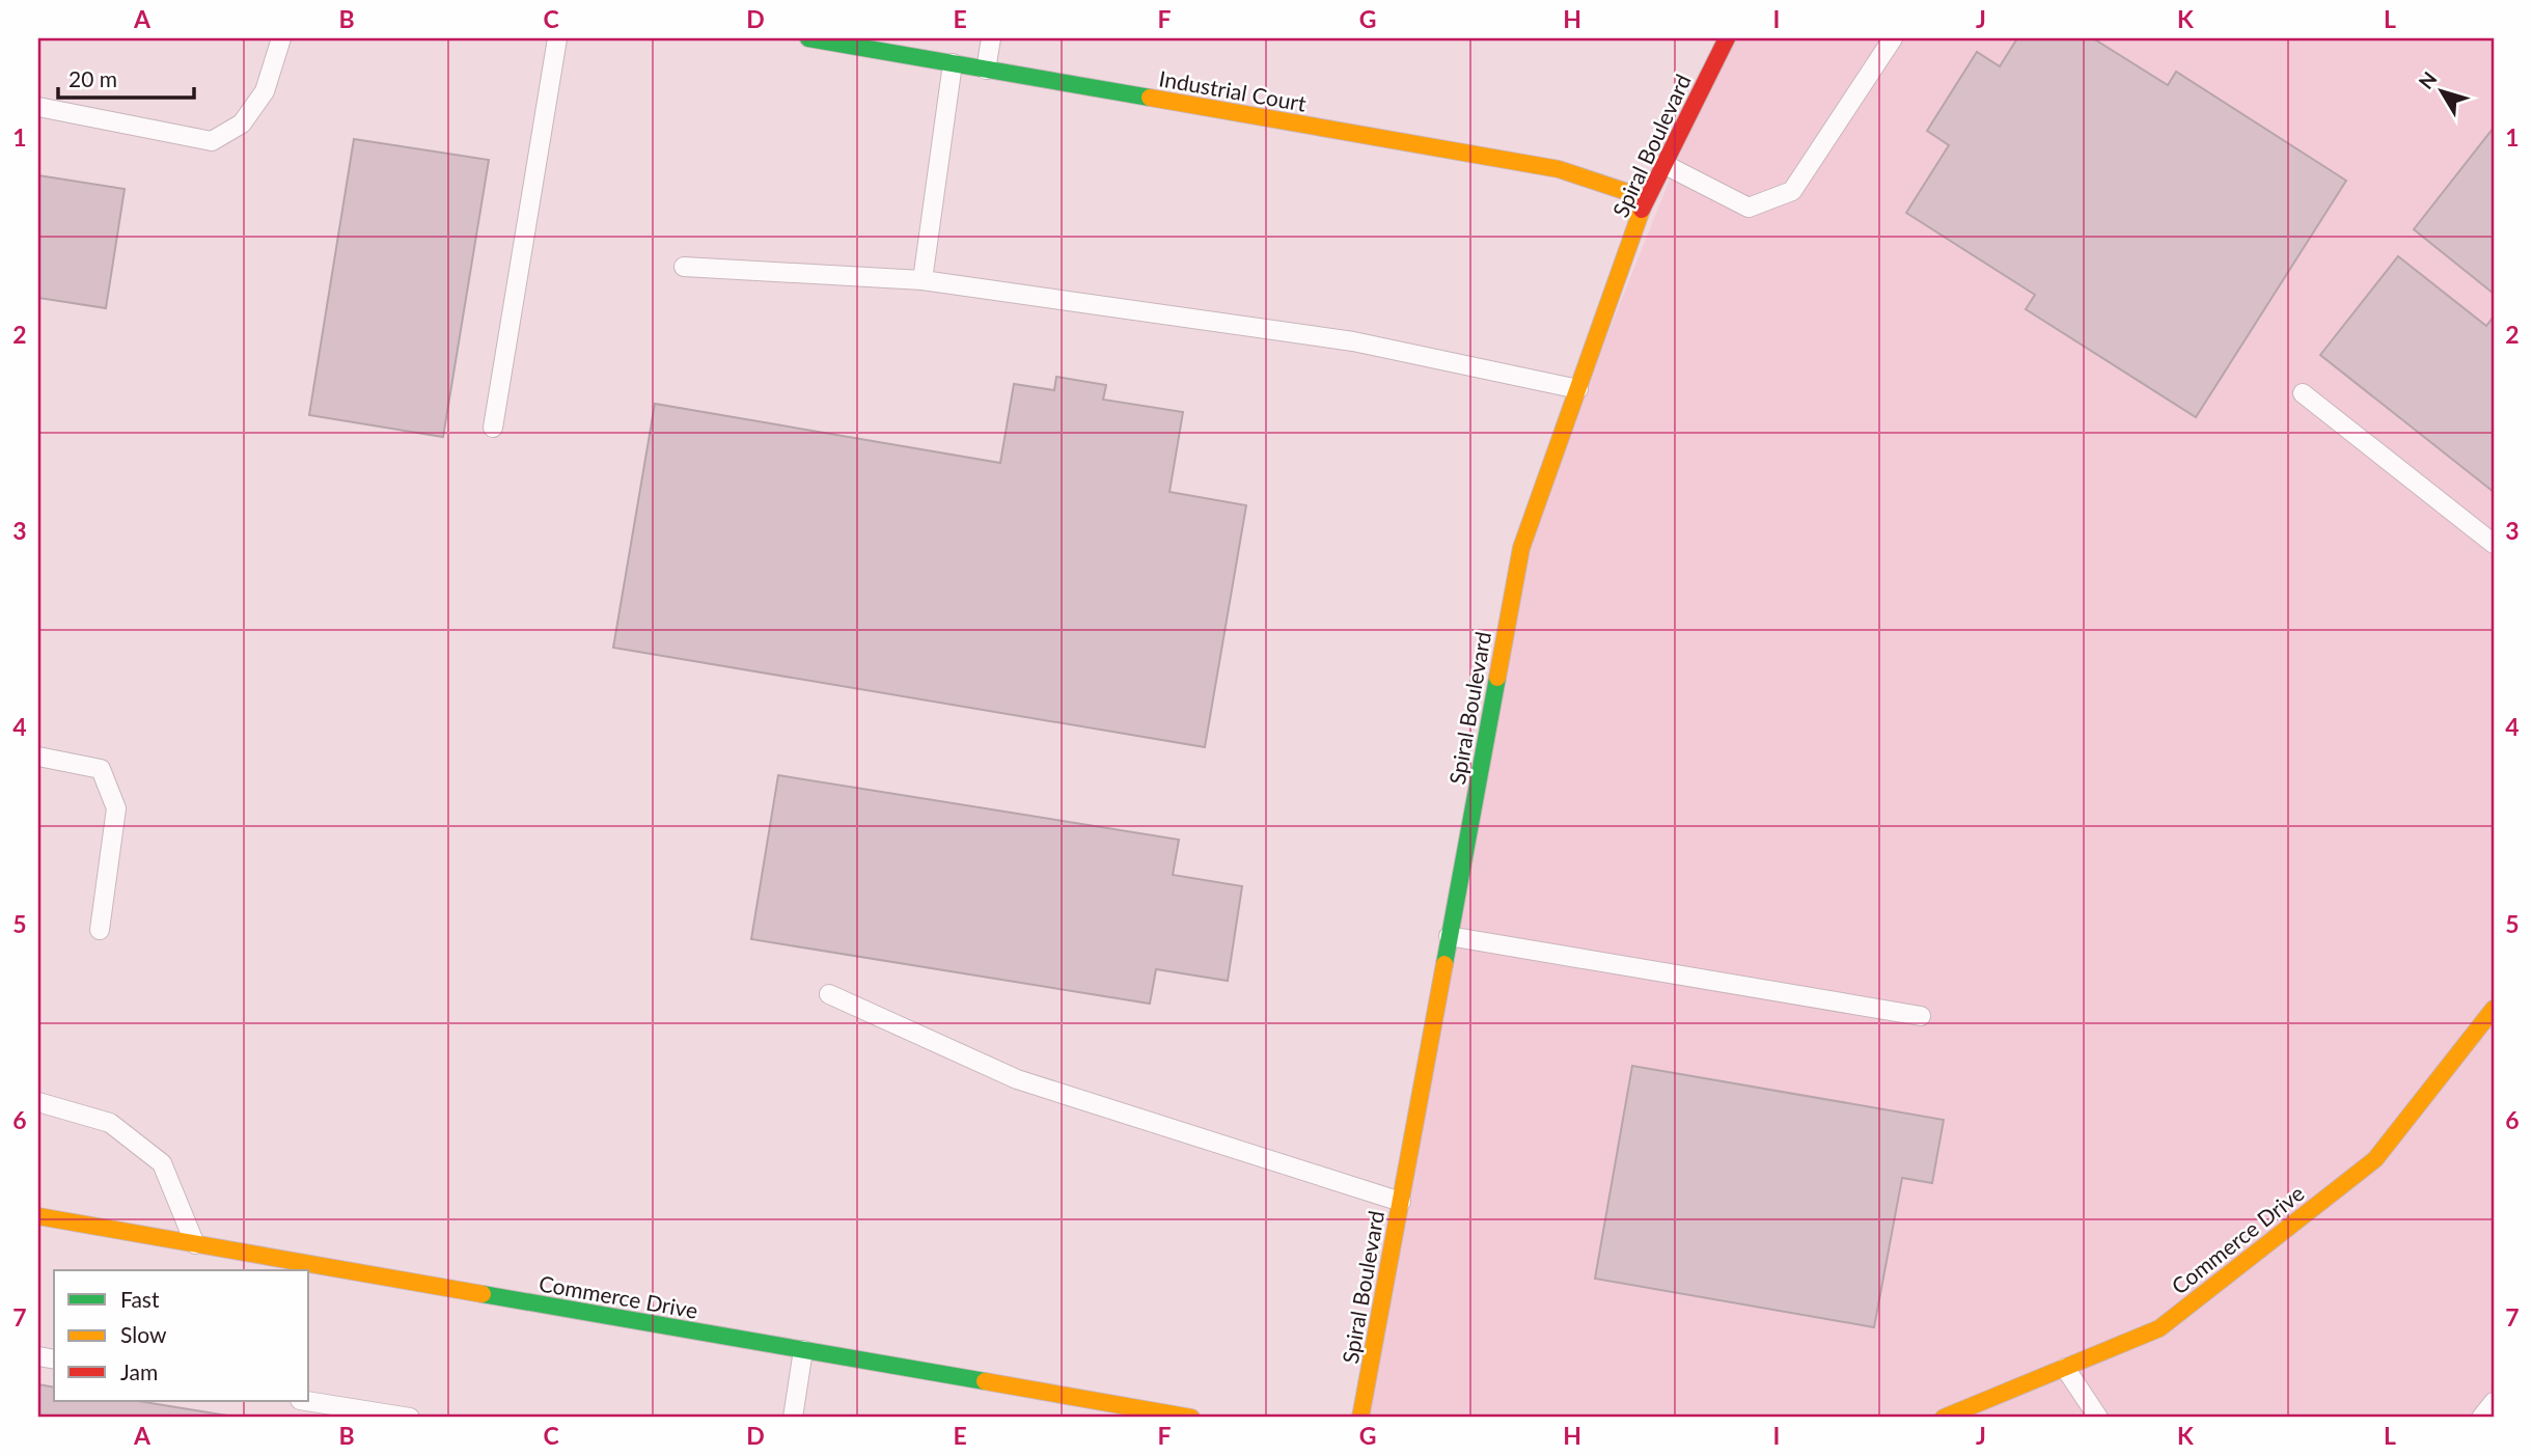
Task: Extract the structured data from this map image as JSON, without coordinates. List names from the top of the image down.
{
  "streets": {
    "street": ["Industrial Court", "Spiral Boulevard", "Commerce Drive"]
  },
  "crossings": [
    ["Industrial Court", "Spiral Boulevard"]
  ],
  "legend": ["Fast", "Slow", "Jam"],
  "scale_bar": "20 m",
  "north": "top left",
  "grid": {
    "columns": [
      "A",
      "B",
      "C",
      "D",
      "E",
      "F",
      "G",
      "H",
      "I",
      "J",
      "K",
      "L"
    ],
    "rows": [
      "1",
      "2",
      "3",
      "4",
      "5",
      "6",
      "7"
    ]
  }
}
